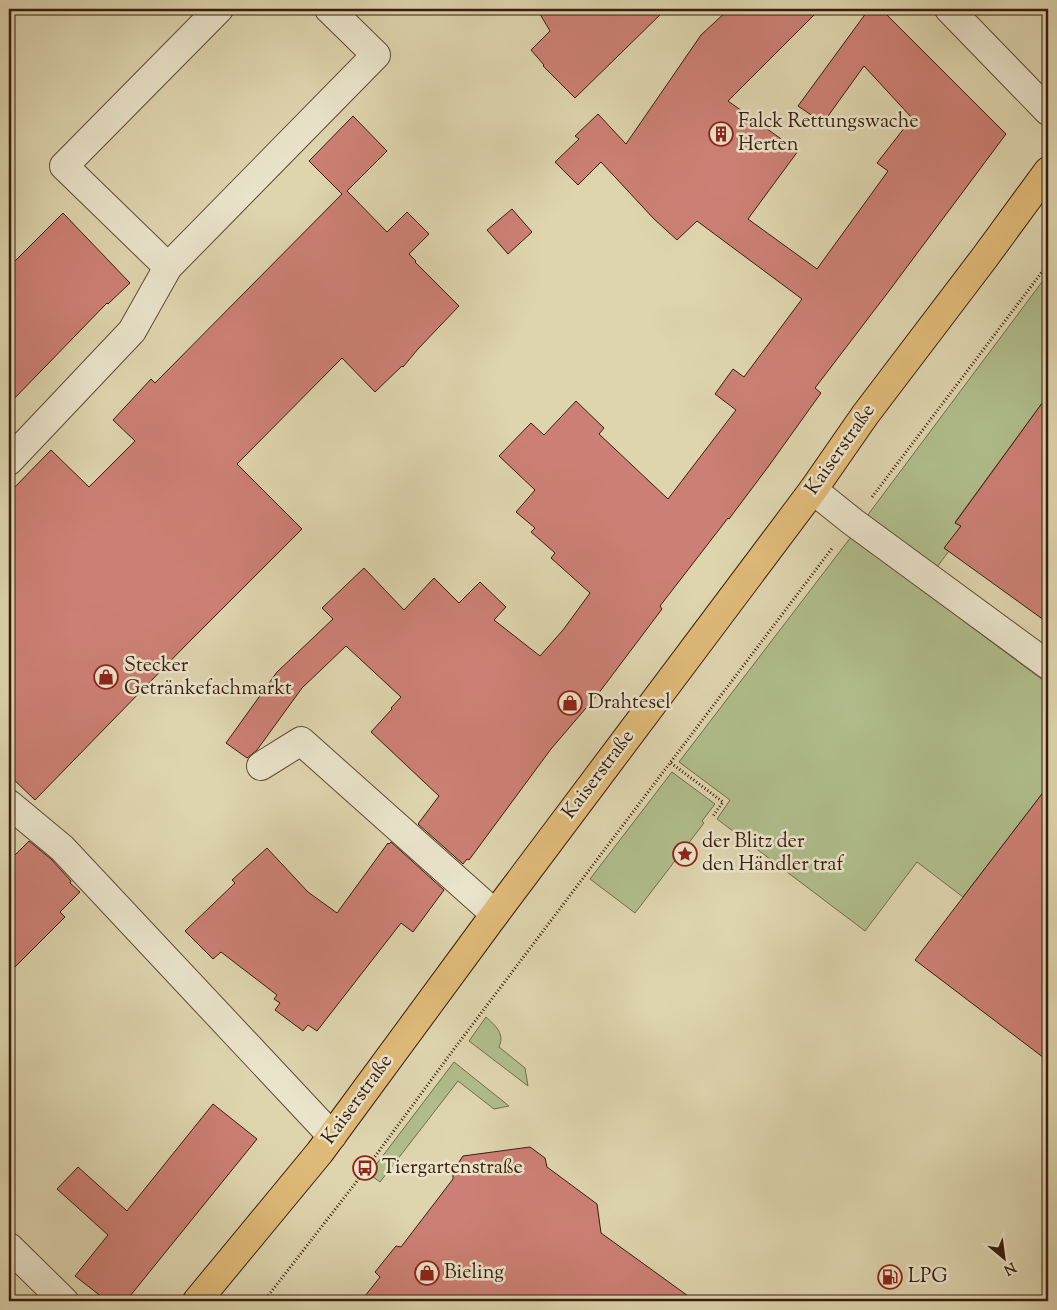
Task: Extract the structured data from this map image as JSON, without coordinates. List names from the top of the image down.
{
  "streets": {
    "main road": ["Kaiserstraße"]
  },
  "places": {
    "building": ["Falck Rettungswache Herten"],
    "shop": ["Stecker Getränkefachmarkt", "Drahtesel", "Bieling"],
    "place": ["der Blitz der den Händler traf"],
    "bus stop": ["Tiergartenstraße"],
    "fuel station": ["LPG"]
  },
  "north": "bottom right"
}
